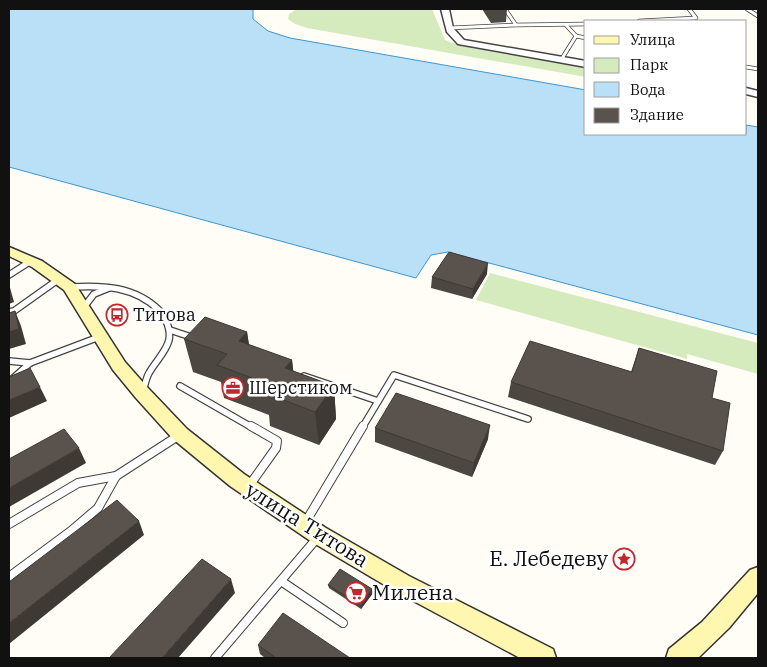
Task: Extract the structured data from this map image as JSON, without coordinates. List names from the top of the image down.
{
  "streets": {
    "main road": ["улица Титова"]
  },
  "places": {
    "bus stop": ["Титова"],
    "office": ["Шерстиком"],
    "place": ["Е. Лебедеву"],
    "supermarket": ["Милена"]
  },
  "legend": [
    "Улица",
    "Парк",
    "Вода",
    "Здание"
  ]
}
